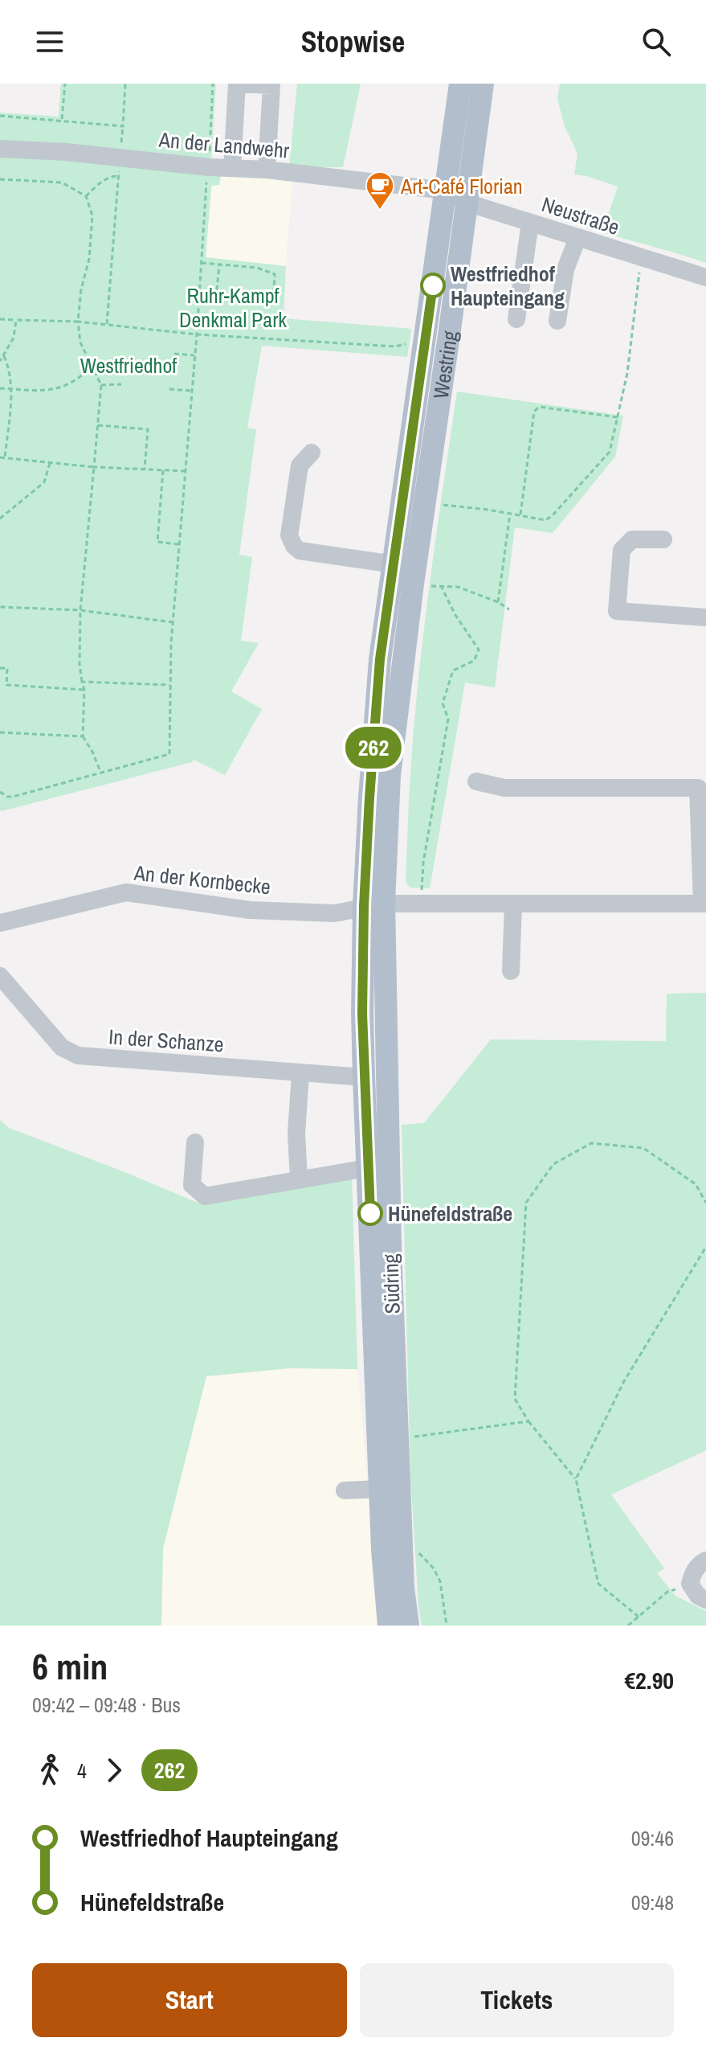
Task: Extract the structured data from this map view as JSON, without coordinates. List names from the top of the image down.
{
  "streets": {
    "main road": ["Westring", "Südring"],
    "street": [
      "An der Landwehr",
      "Neustraße",
      "An der Kornbecke",
      "In der Schanze"
    ]
  },
  "crossings": [
    ["An der Landwehr", "Neustraße"],
    ["An der Landwehr", "Westring"],
    ["Neustraße", "Westring"],
    ["Westring", "An der Kornbecke"],
    ["Westring", "Südring"],
    ["An der Kornbecke", "Südring"],
    ["In der Schanze", "Südring"]
  ],
  "parks": ["Ruhr-Kampf Denkmal Park", "Westfriedhof"],
  "places": {
    "cafe": ["Art-Café Florian"],
    "other": ["Westfriedhof Haupteingang", "Hünefeldstraße"]
  },
  "lines": ["bus line 262"],
  "page": {
    "header": "Stopwise",
    "on_map": "262",
    "heading": ["6 min", "09:42 – 09:48 · Bus", "€2.90"],
    "legs": ["4", "262"],
    "list": [
      {
        "name": "Westfriedhof Haupteingang",
        "value": "09:46"
      },
      {
        "name": "Hünefeldstraße",
        "value": "09:48"
      }
    ],
    "buttons": ["Start", "Tickets"]
  }
}
